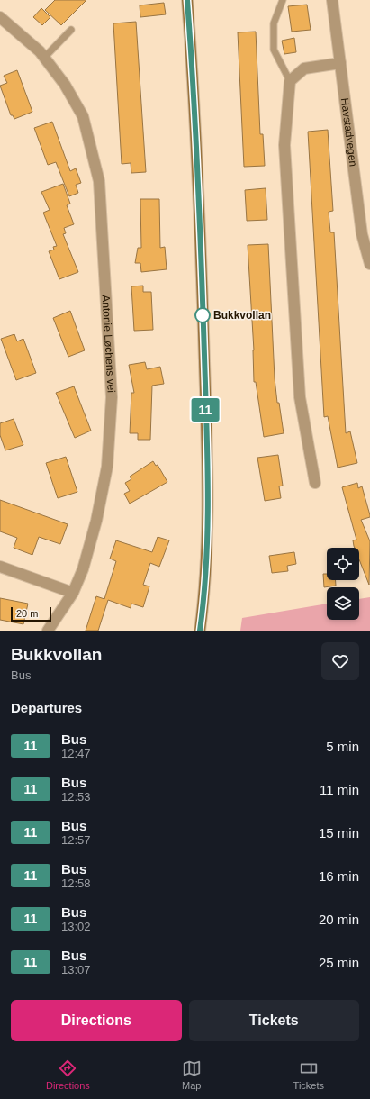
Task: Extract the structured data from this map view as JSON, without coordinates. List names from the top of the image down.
{
  "streets": {
    "street": ["Havstadvegen", "Antonie Løchens vei"]
  },
  "places": ["Bukkvollan"],
  "lines": ["bus line 11"],
  "scale_bar": "20 m",
  "page": {
    "on_map": "11",
    "scale": "20 m",
    "heading": [
      ["Bukkvollan", "Bus"],
      "Departures"
    ],
    "list": [
      {
        "mark": "11",
        "name": "Bus",
        "note": "12:47",
        "value": "5 min"
      },
      {
        "mark": "11",
        "name": "Bus",
        "note": "12:53",
        "value": "11 min"
      },
      {
        "mark": "11",
        "name": "Bus",
        "note": "12:57",
        "value": "15 min"
      },
      {
        "mark": "11",
        "name": "Bus",
        "note": "12:58",
        "value": "16 min"
      },
      {
        "mark": "11",
        "name": "Bus",
        "note": "13:02",
        "value": "20 min"
      },
      {
        "mark": "11",
        "name": "Bus",
        "note": "13:07",
        "value": "25 min"
      }
    ],
    "buttons": ["Directions", "Tickets"],
    "tabs": ["Directions", "Map", "Tickets"]
  }
}
